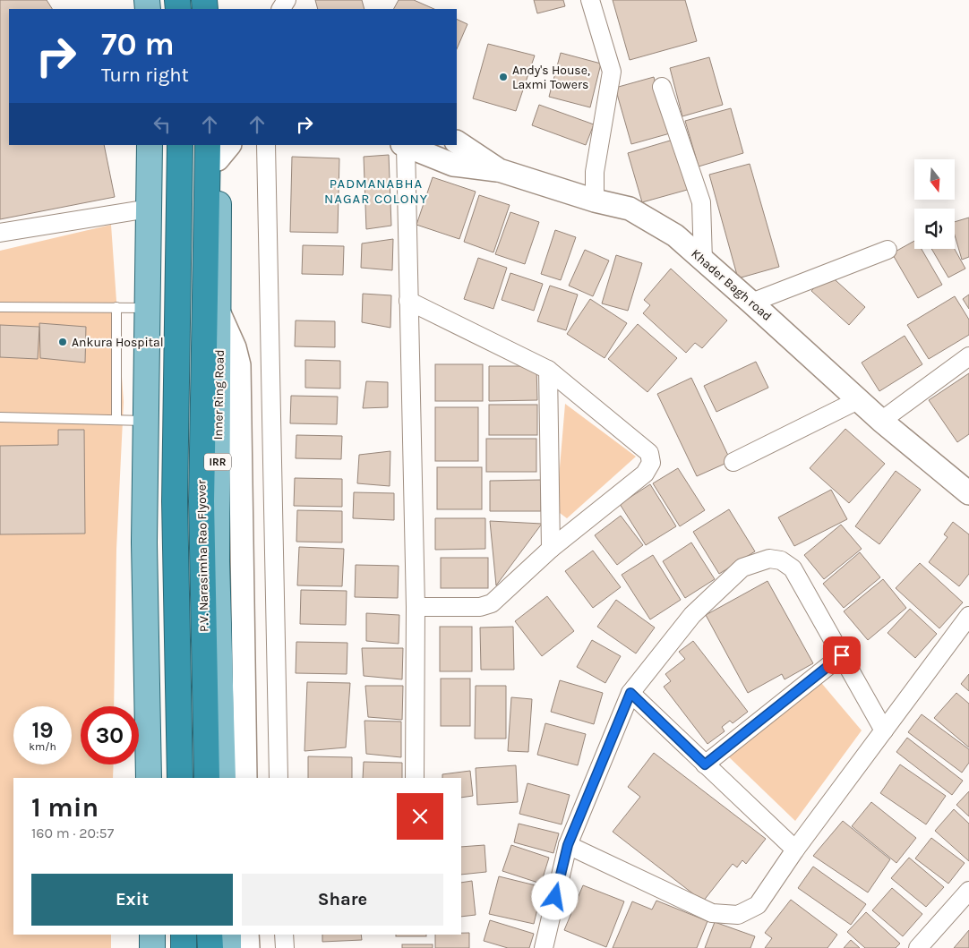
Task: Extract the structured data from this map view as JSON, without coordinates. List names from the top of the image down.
{
  "streets": {
    "highway": ["P.V. Narasimha Rao Flyover"],
    "main road": ["Inner Ring Road", "IRR"],
    "street": ["Khader Bagh road"]
  },
  "crossings": [
    ["Inner Ring Road", "P.V. Narasimha Rao Flyover"]
  ],
  "districts": ["PADMANABHA NAGAR COLONY"],
  "places": ["Andy's House, Laxmi Towers", "Ankura Hospital"],
  "north": "bottom",
  "page": {
    "turn": ["70 m", "Turn right"],
    "speed": "19 km/h",
    "limit": "30",
    "heading": ["1 min", "160 m · 20:57"],
    "buttons": ["Exit", "Share"]
  }
}
